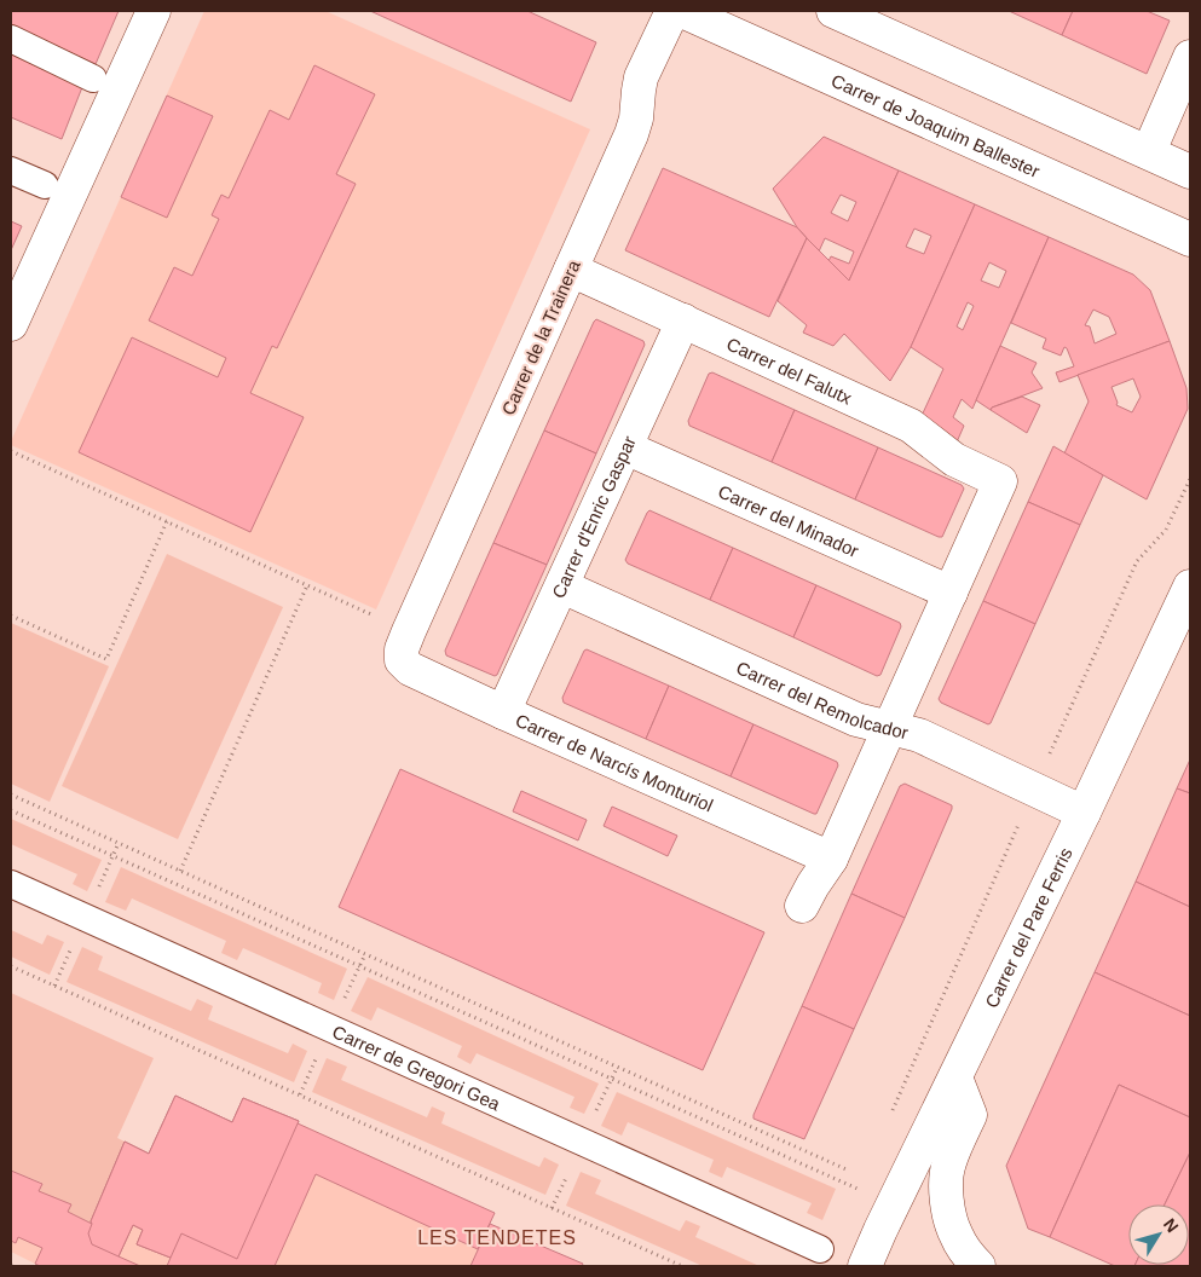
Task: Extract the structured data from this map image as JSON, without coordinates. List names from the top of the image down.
{
  "streets": {
    "street": [
      "Carrer de Joaquim Ballester",
      "Carrer de la Trainera",
      "Carrer del Falutx",
      "Carrer d'Enric Gaspar",
      "Carrer del Minador",
      "Carrer del Remolcador",
      "Carrer de Narcís Monturiol",
      "Carrer del Pare Ferris",
      "Carrer de Gregori Gea"
    ]
  },
  "crossings": [
    ["Carrer de la Trainera", "Carrer del Falutx"],
    ["Carrer de la Trainera", "Carrer de Narcís Monturiol"],
    ["Carrer del Falutx", "Carrer d'Enric Gaspar"],
    ["Carrer del Falutx", "Carrer del Minador"],
    ["Carrer d'Enric Gaspar", "Carrer del Minador"],
    ["Carrer d'Enric Gaspar", "Carrer del Remolcador"],
    ["Carrer d'Enric Gaspar", "Carrer de Narcís Monturiol"],
    ["Carrer del Remolcador", "Carrer del Pare Ferris"]
  ],
  "districts": ["LES TENDETES"],
  "north": "top right"
}
